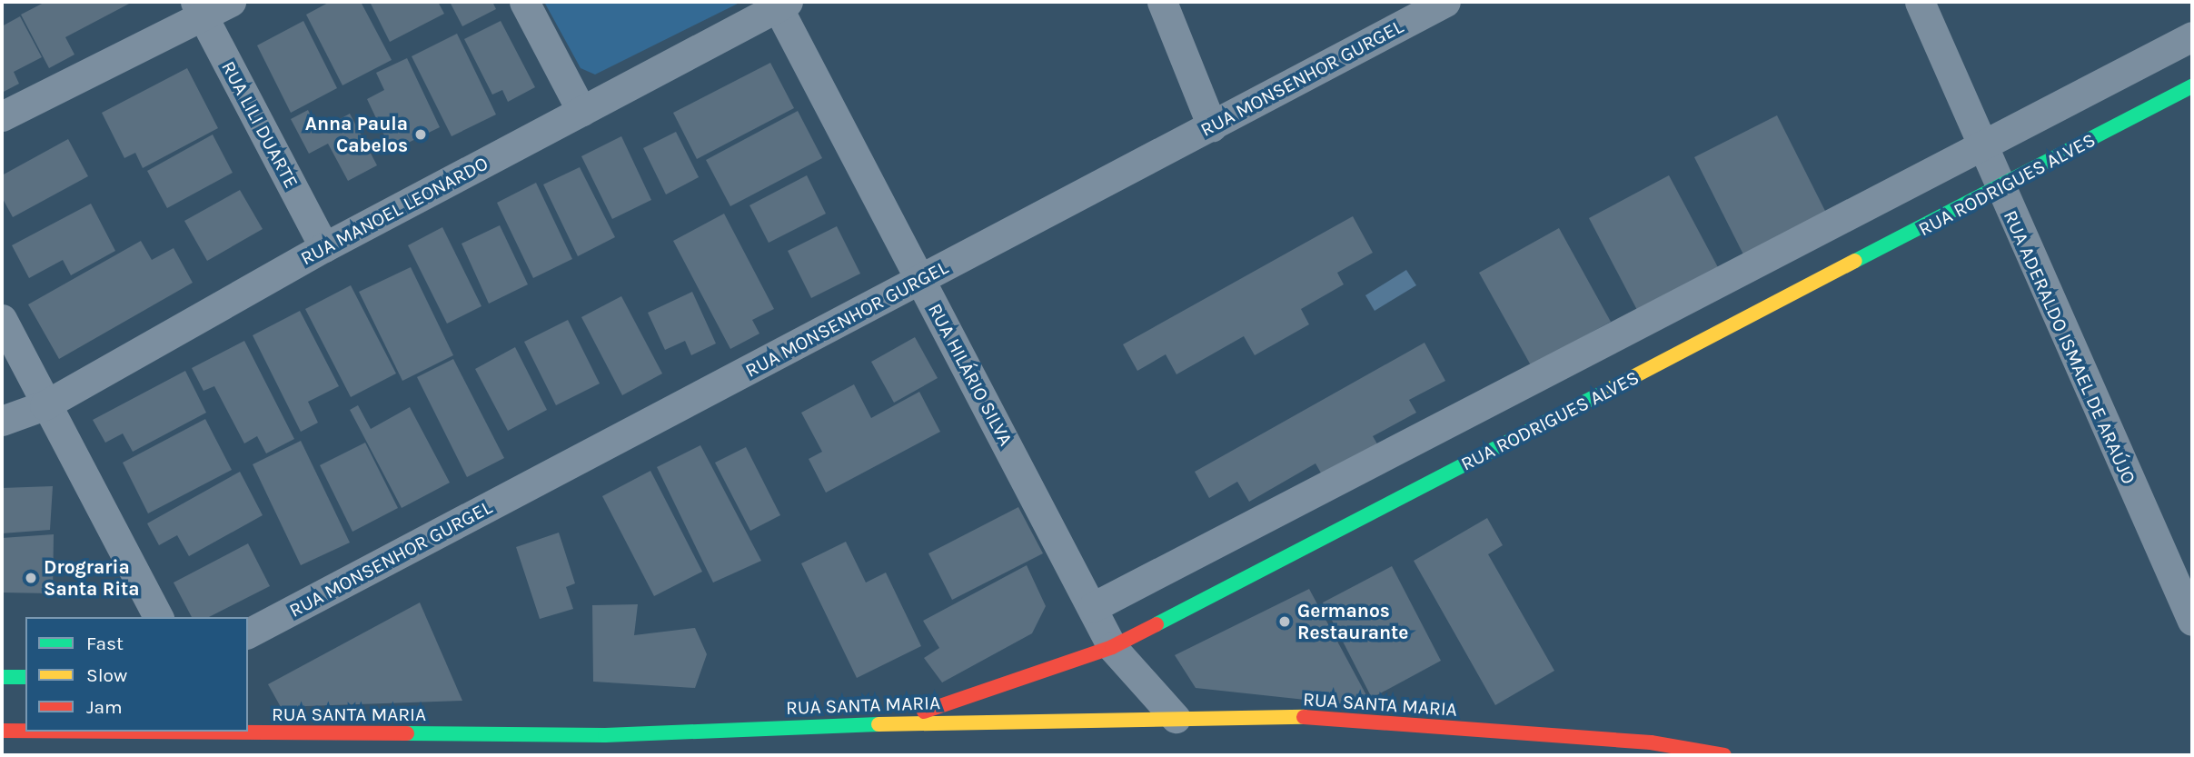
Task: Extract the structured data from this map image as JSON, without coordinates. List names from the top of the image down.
{
  "streets": {
    "street": [
      "RUA MONSENHOR GURGEL",
      "RUA LILI DUARTE",
      "RUA RODRIGUES ALVES",
      "RUA MANOEL LEONARDO",
      "RUA ADERALDO ISMAEL DE ARAÚJO",
      "RUA HILÁRIO SILVA",
      "RUA SANTA MARIA"
    ]
  },
  "crossings": [
    ["RUA MONSENHOR GURGEL", "RUA HILÁRIO SILVA"],
    ["RUA LILI DUARTE", "RUA MANOEL LEONARDO"],
    ["RUA RODRIGUES ALVES", "RUA ADERALDO ISMAEL DE ARAÚJO"],
    ["RUA RODRIGUES ALVES", "RUA HILÁRIO SILVA"],
    ["RUA RODRIGUES ALVES", "RUA SANTA MARIA"],
    ["RUA MANOEL LEONARDO", "RUA HILÁRIO SILVA"],
    ["RUA HILÁRIO SILVA", "RUA SANTA MARIA"]
  ],
  "places": ["Anna Paula Cabelos", "Drograria Santa Rita", "Germanos Restaurante"],
  "legend": ["Fast", "Slow", "Jam"]
}
